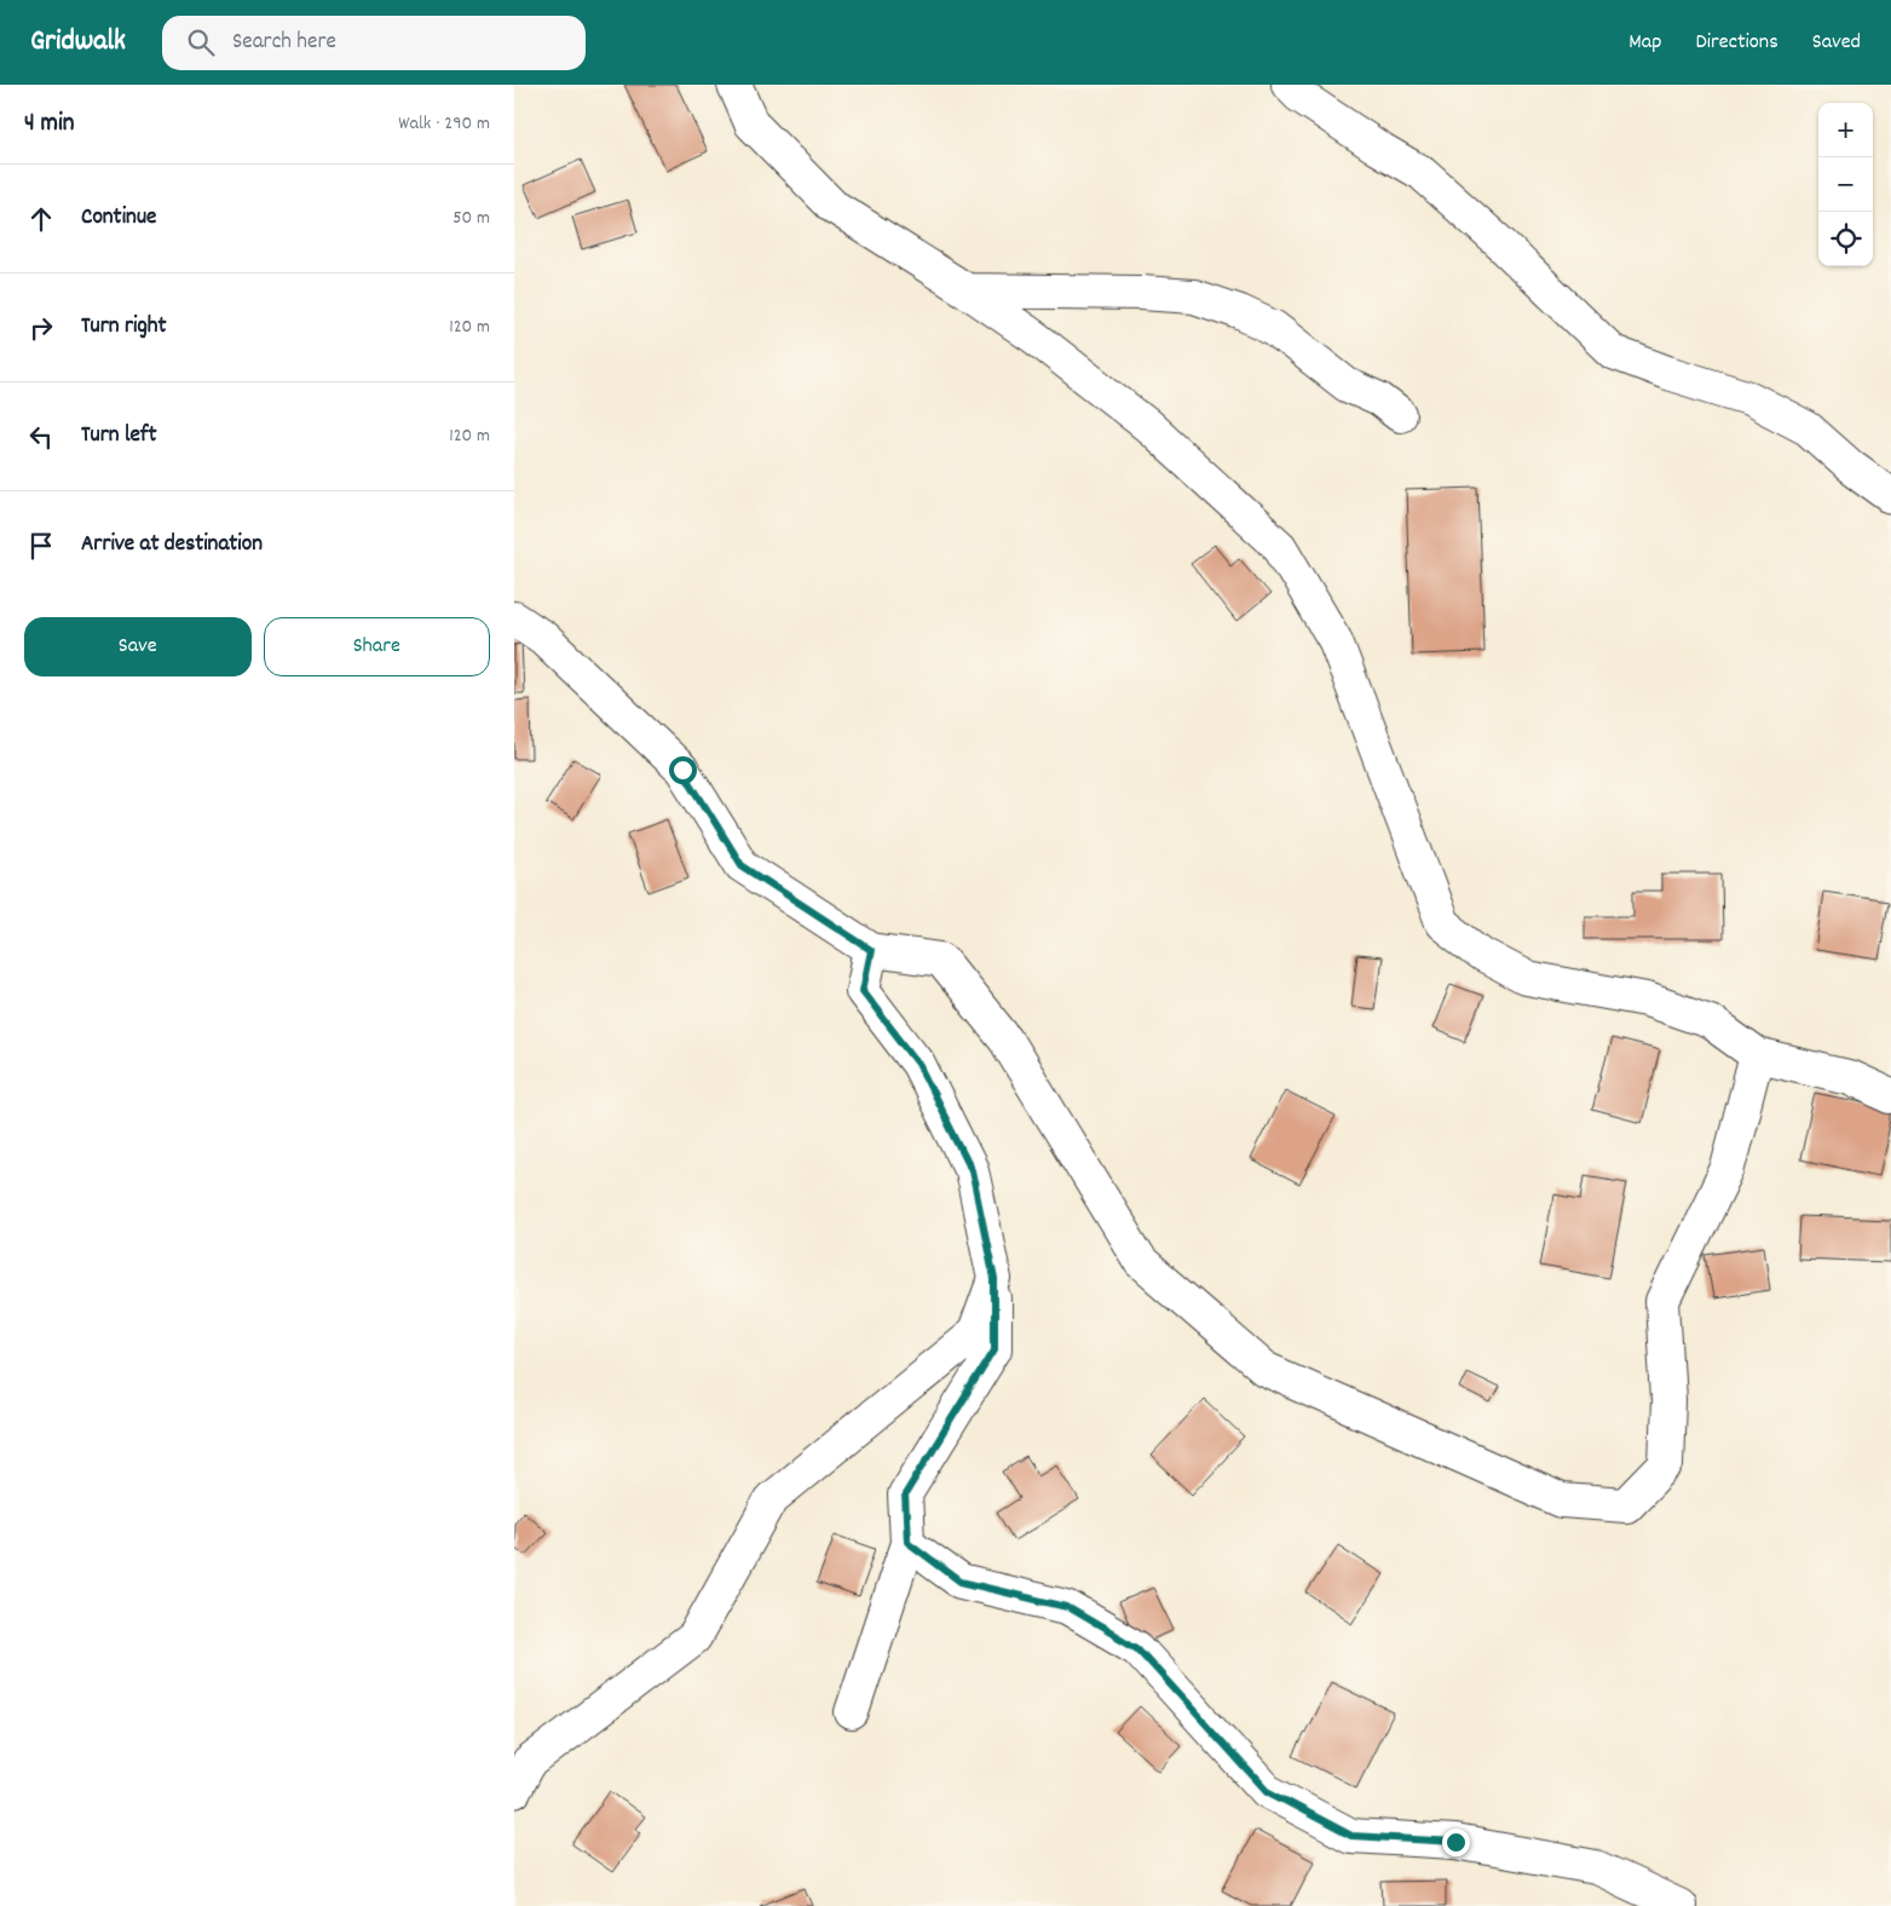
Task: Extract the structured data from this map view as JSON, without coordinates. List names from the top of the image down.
{
  "page": {
    "header": "Gridwalk",
    "search": "Search here",
    "nav": ["Map", "Directions", "Saved"],
    "heading": ["4 min", "Walk · 290 m"],
    "map_buttons": ["+", "−"],
    "list": [
      ["Continue", "50 m"],
      ["Turn right", "120 m"],
      ["Turn left", "120 m"],
      "Arrive at destination"
    ],
    "buttons": ["Save", "Share"]
  }
}
